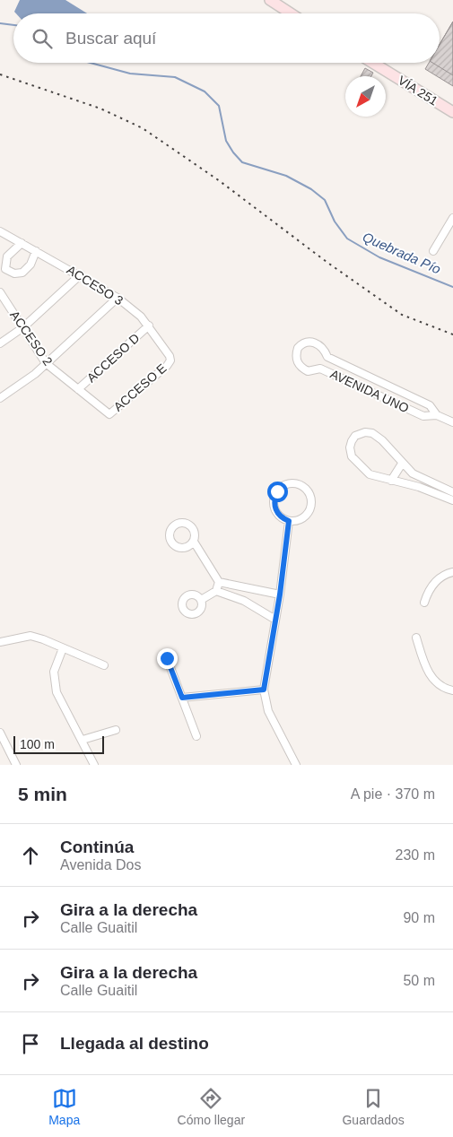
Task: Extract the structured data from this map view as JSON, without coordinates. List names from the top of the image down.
{
  "streets": {
    "main road": ["VÍA 251"],
    "street": [
      "ACCESO 3",
      "ACCESO 2",
      "ACCESO D",
      "ACCESO E",
      "AVENIDA UNO"
    ]
  },
  "crossings": [
    ["ACCESO 3", "ACCESO D"],
    ["ACCESO 3", "ACCESO E"],
    ["ACCESO 2", "ACCESO D"],
    ["ACCESO 2", "ACCESO E"]
  ],
  "water": ["Quebrada Pío"],
  "scale_bar": "100 m",
  "north": "bottom left",
  "page": {
    "search": "Buscar aquí",
    "scale": "100 m",
    "heading": ["5 min", "A pie · 370 m"],
    "list": [
      ["Continúa", "Avenida Dos", "230 m"],
      ["Gira a la derecha", "Calle Guaitil", "90 m"],
      ["Gira a la derecha", "Calle Guaitil", "50 m"],
      "Llegada al destino"
    ],
    "nav": ["Mapa", "Cómo llegar", "Guardados"]
  }
}
